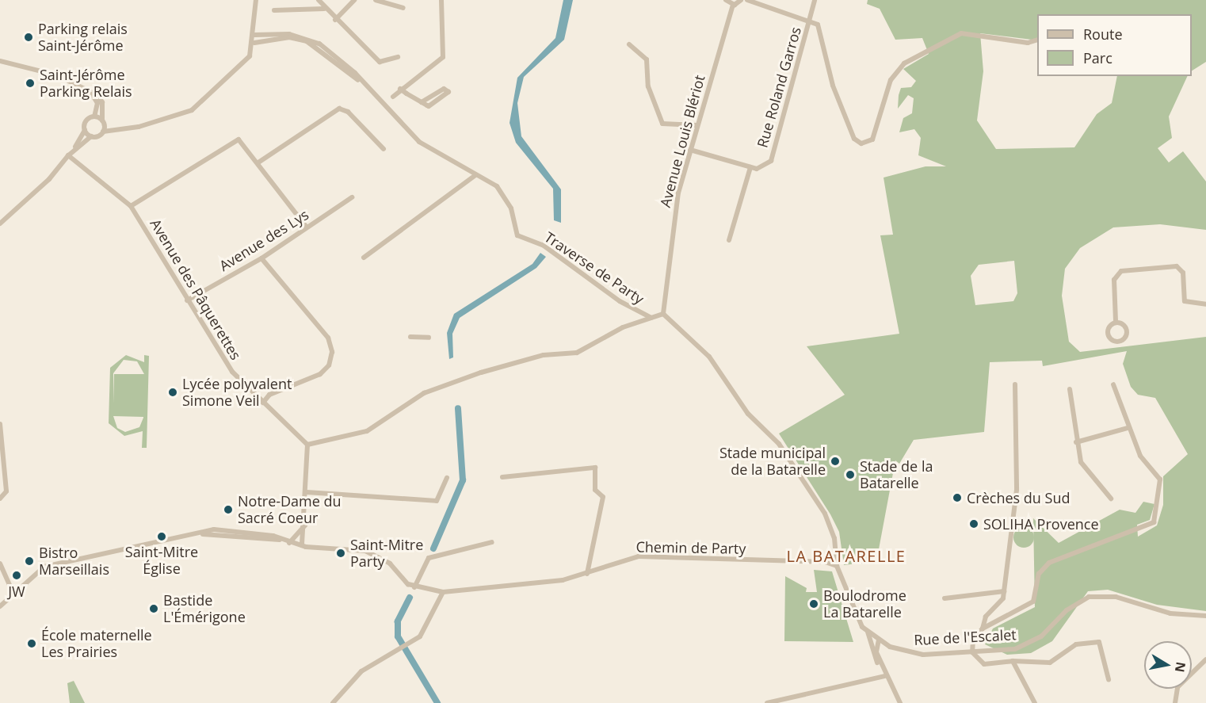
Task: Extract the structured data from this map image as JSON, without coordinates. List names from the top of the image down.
{
  "streets": {
    "street": [
      "Rue Roland Garros",
      "Avenue Louis Blériot",
      "Avenue des Lys",
      "Traverse de Party",
      "Avenue des Pâquerettes",
      "Chemin de Party",
      "Rue de l'Escalet"
    ]
  },
  "crossings": [
    ["Avenue des Lys", "Avenue des Pâquerettes"]
  ],
  "districts": ["LA BATARELLE"],
  "places": [
    "Parking relais Saint-Jérôme",
    "Saint-Jérôme Parking Relais",
    "Lycée polyvalent Simone Veil",
    "Stade municipal de la Batarelle",
    "Stade de la Batarelle",
    "Crèches du Sud",
    "Notre-Dame du Sacré Coeur",
    "SOLIHA Provence",
    "Saint-Mitre Église",
    "Saint-Mitre Party",
    "Bistro Marseillais",
    "JW",
    "Boulodrome La Batarelle",
    "Bastide L'Émérigone",
    "École maternelle Les Prairies"
  ],
  "legend": ["Route", "Parc"],
  "north": "right"
}
